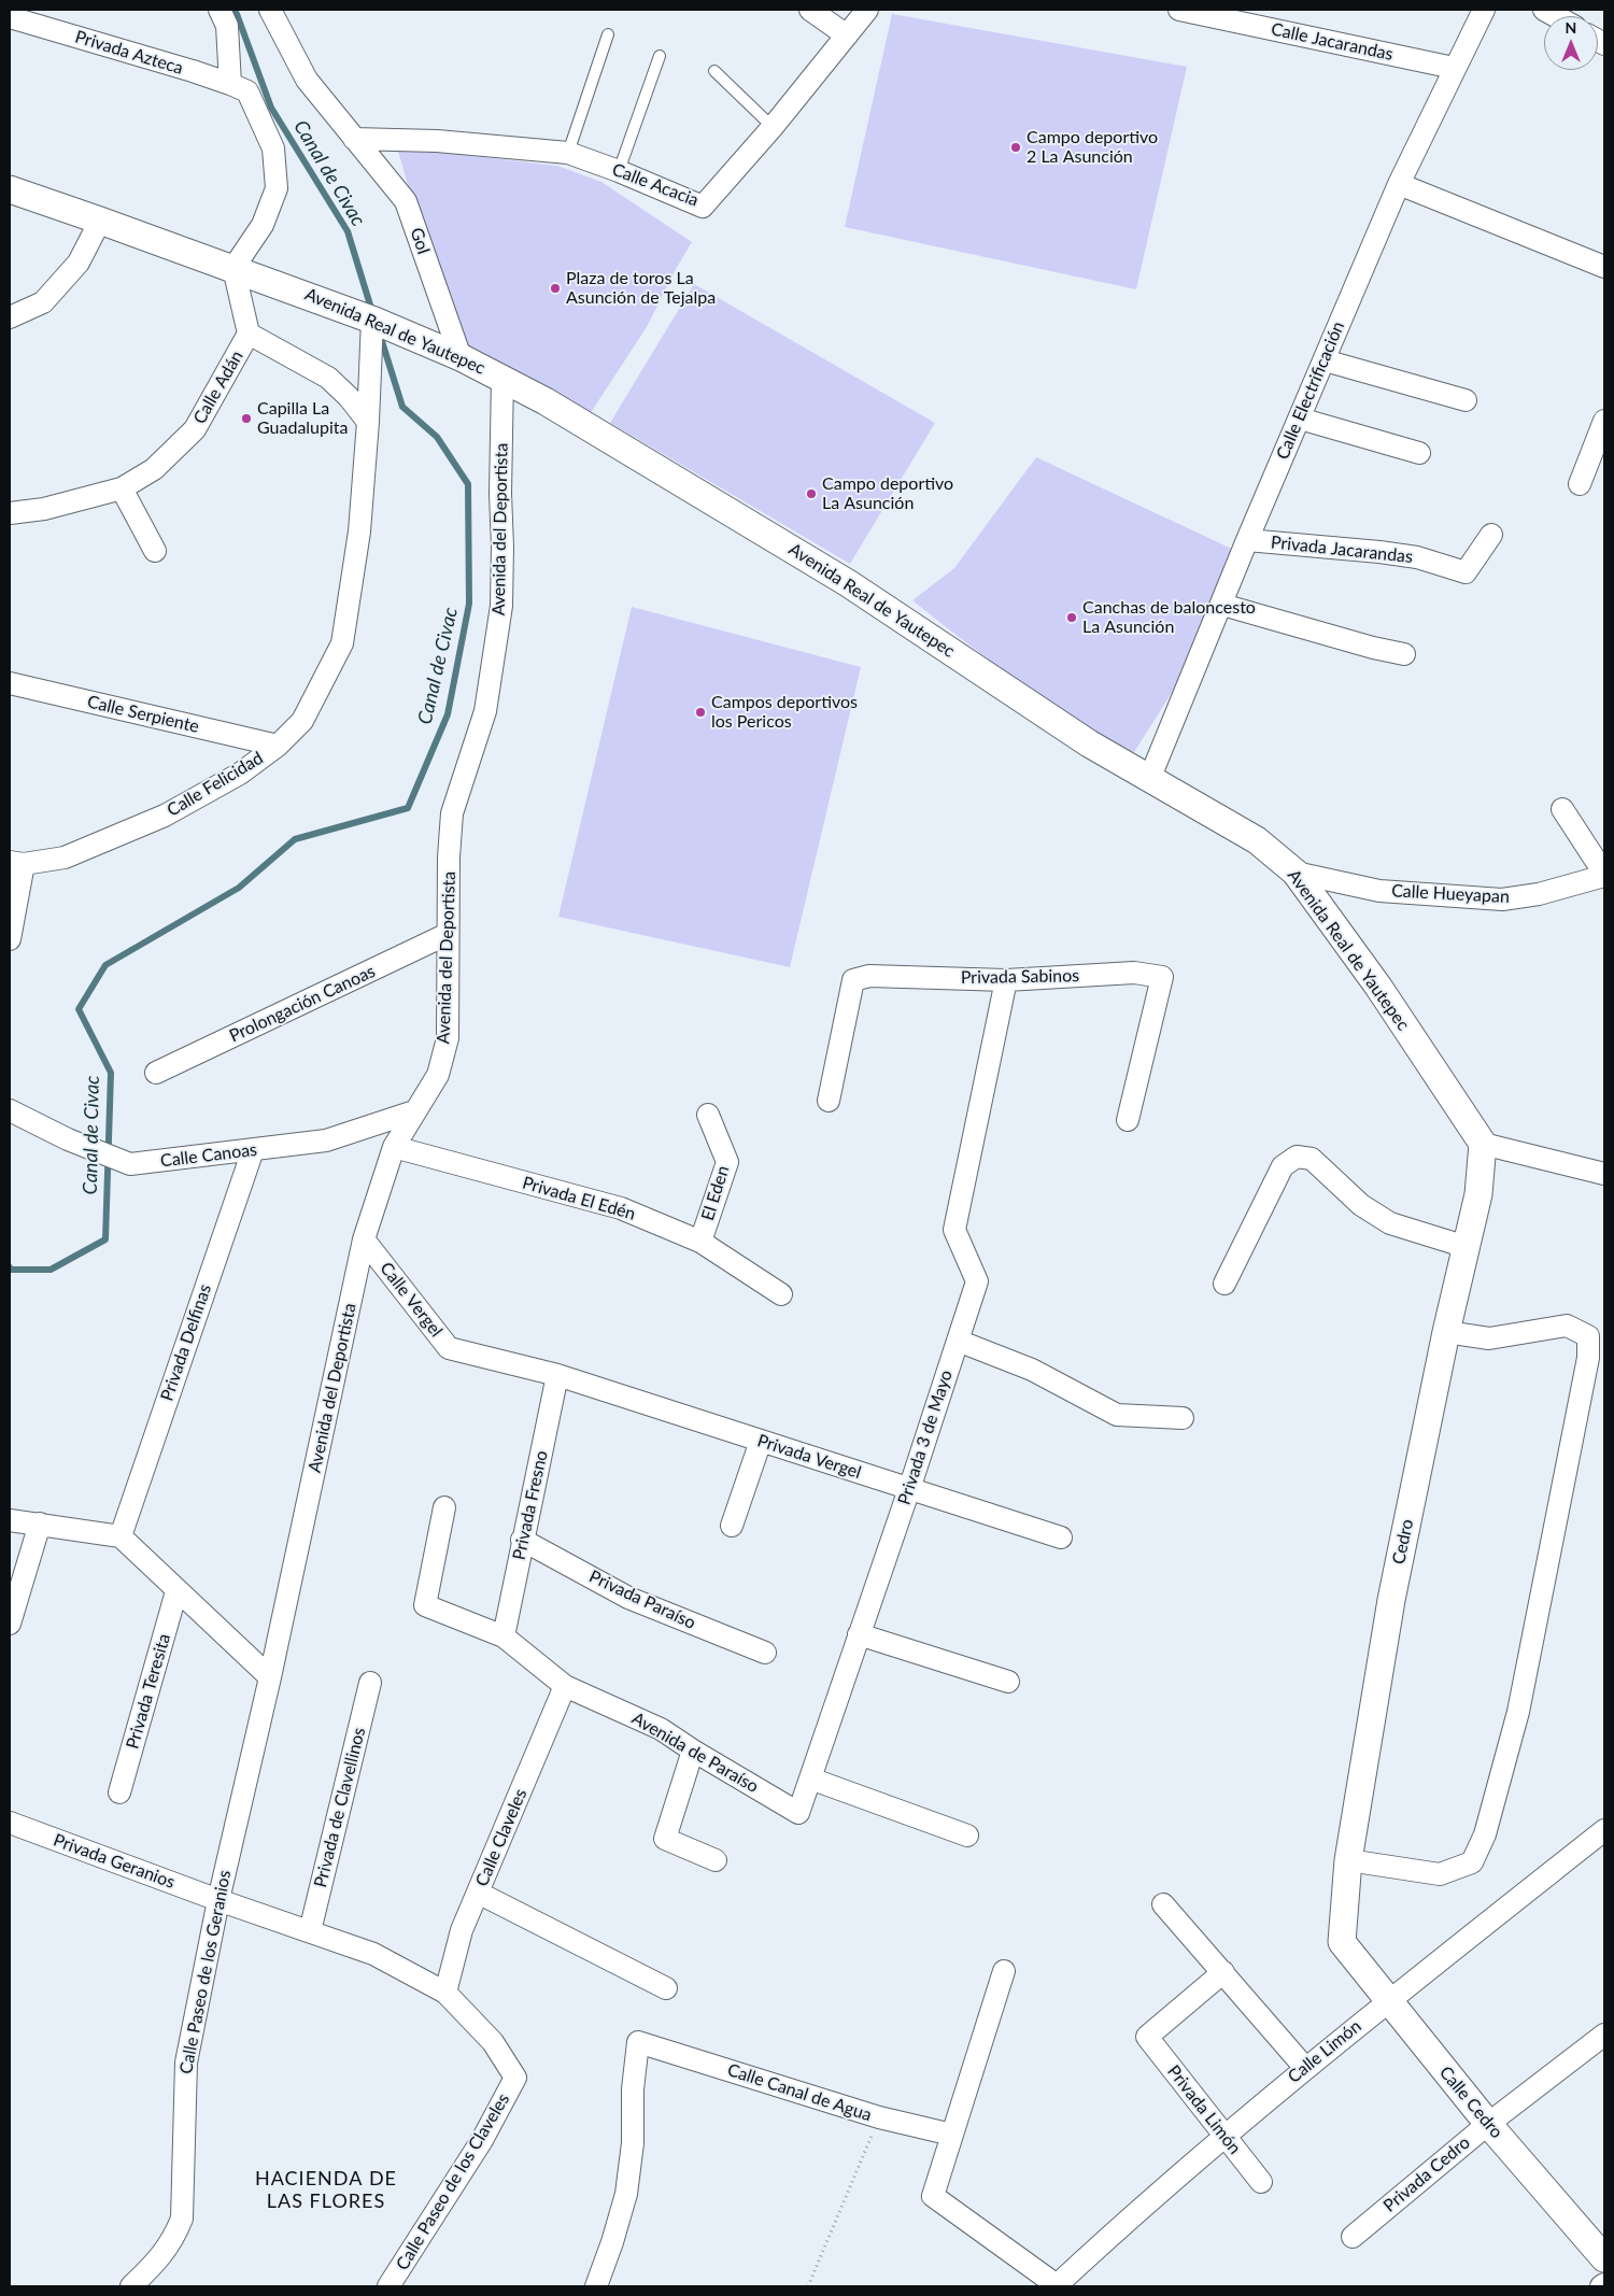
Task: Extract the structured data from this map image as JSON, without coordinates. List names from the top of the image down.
{
  "streets": {
    "street": [
      "Calle Jacarandas",
      "Privada Azteca",
      "Calle Acacia",
      "Gol",
      "Avenida Real de Yautepec",
      "Calle Adán",
      "Calle Electrificación",
      "Avenida del Deportista",
      "Privada Jacarandas",
      "Calle Serpiente",
      "Calle Felicidad",
      "Calle Hueyapan",
      "Privada Sabinos",
      "Prolongación Canoas",
      "Calle Canoas",
      "El Eden",
      "Privada El Edén",
      "Calle Vergel",
      "Privada Delfinas",
      "Privada 3 de Mayo",
      "Privada Vergel",
      "Privada Fresno",
      "Cedro",
      "Privada Paraíso",
      "Privada Teresita",
      "Avenida de Paraíso",
      "Privada de Clavellinos",
      "Calle Claveles",
      "Privada Geranios",
      "Calle Paseo de los Geranios",
      "Calle Limón",
      "Calle Canal de Agua",
      "Calle Cedro",
      "Privada Limón",
      "Privada Cedro",
      "Calle Paseo de los Claveles"
    ]
  },
  "crossings": [
    ["Calle Jacarandas", "Calle Electrificación"],
    ["Calle Acacia", "Gol"],
    ["Gol", "Avenida Real de Yautepec"],
    ["Avenida Real de Yautepec", "Calle Adán"],
    ["Avenida Real de Yautepec", "Calle Electrificación"],
    ["Avenida Real de Yautepec", "Avenida del Deportista"],
    ["Avenida Real de Yautepec", "Calle Felicidad"],
    ["Avenida Real de Yautepec", "Calle Hueyapan"],
    ["Avenida Real de Yautepec", "Cedro"],
    ["Calle Electrificación", "Privada Jacarandas"],
    ["Avenida del Deportista", "Prolongación Canoas"],
    ["Avenida del Deportista", "Calle Canoas"],
    ["Avenida del Deportista", "Privada El Edén"],
    ["Avenida del Deportista", "Calle Vergel"],
    ["Avenida del Deportista", "Calle Paseo de los Geranios"],
    ["Calle Serpiente", "Calle Felicidad"],
    ["Privada Sabinos", "Privada 3 de Mayo"],
    ["Calle Canoas", "Privada Delfinas"],
    ["El Eden", "Privada El Edén"],
    ["Calle Vergel", "Privada Vergel"],
    ["Calle Vergel", "Privada Fresno"],
    ["Privada 3 de Mayo", "Privada Vergel"],
    ["Privada 3 de Mayo", "Avenida de Paraíso"],
    ["Privada Vergel", "Privada Fresno"],
    ["Privada Fresno", "Privada Paraíso"],
    ["Privada Fresno", "Avenida de Paraíso"],
    ["Cedro", "Calle Cedro"],
    ["Avenida de Paraíso", "Calle Claveles"],
    ["Privada de Clavellinos", "Calle Paseo de los Claveles"],
    ["Calle Claveles", "Calle Paseo de los Claveles"],
    ["Privada Geranios", "Calle Paseo de los Geranios"],
    ["Privada Geranios", "Calle Paseo de los Claveles"],
    ["Calle Paseo de los Geranios", "Calle Paseo de los Claveles"],
    ["Calle Limón", "Calle Cedro"],
    ["Calle Limón", "Privada Limón"],
    ["Calle Cedro", "Privada Cedro"]
  ],
  "districts": ["HACIENDA DE LAS FLORES"],
  "water": ["Canal de Civac"],
  "places": [
    "Campo deportivo 2 La Asunción",
    "Plaza de toros La Asunción de Tejalpa",
    "Capilla La Guadalupita",
    "Campo deportivo La Asunción",
    "Canchas de baloncesto La Asunción",
    "Campos deportivos los Pericos"
  ],
  "north": "top"
}
